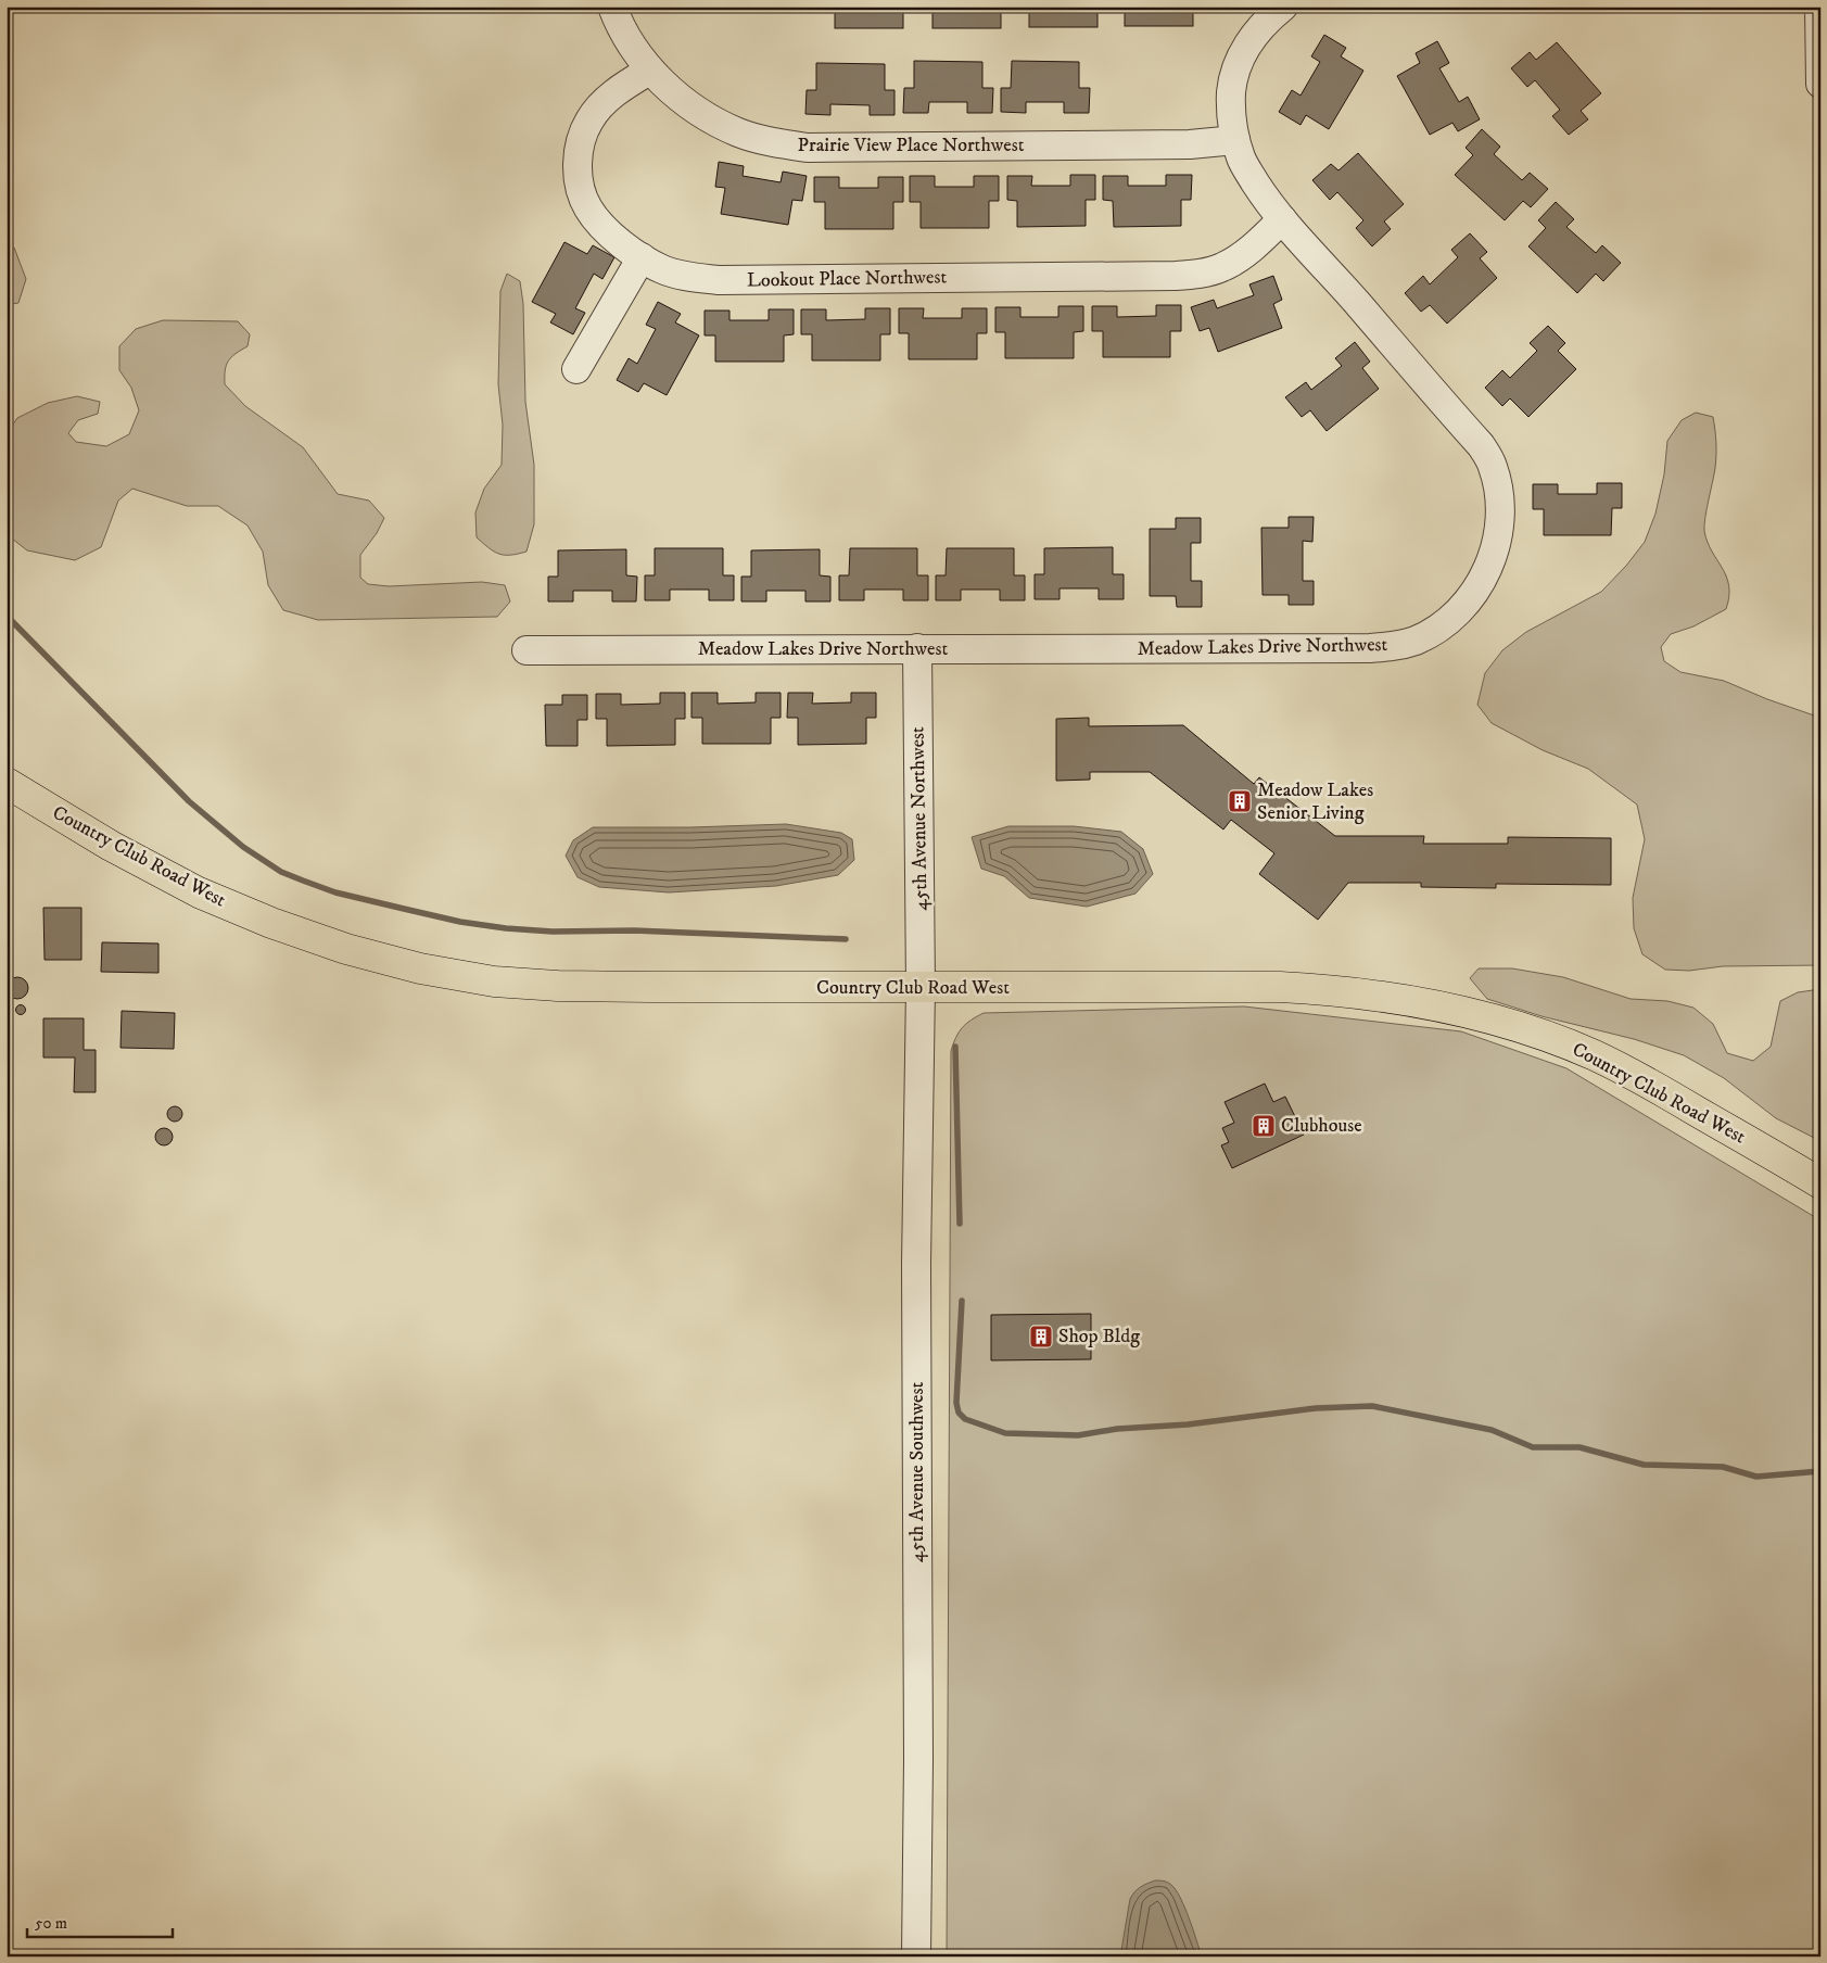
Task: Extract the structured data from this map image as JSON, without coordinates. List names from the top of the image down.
{
  "streets": {
    "main road": ["Country Club Road West"],
    "street": [
      "Prairie View Place Northwest",
      "Lookout Place Northwest",
      "Meadow Lakes Drive Northwest",
      "45th Avenue Northwest",
      "45th Avenue Southwest"
    ]
  },
  "crossings": [
    ["Prairie View Place Northwest", "Lookout Place Northwest"],
    ["Prairie View Place Northwest", "Meadow Lakes Drive Northwest"],
    ["Lookout Place Northwest", "Meadow Lakes Drive Northwest"],
    ["Meadow Lakes Drive Northwest", "45th Avenue Northwest"],
    ["45th Avenue Northwest", "Country Club Road West"],
    ["45th Avenue Northwest", "45th Avenue Southwest"],
    ["Country Club Road West", "45th Avenue Southwest"]
  ],
  "places": {
    "building": ["Meadow Lakes Senior Living", "Clubhouse", "Shop Bldg"]
  },
  "scale_bar": "50 m"
}
